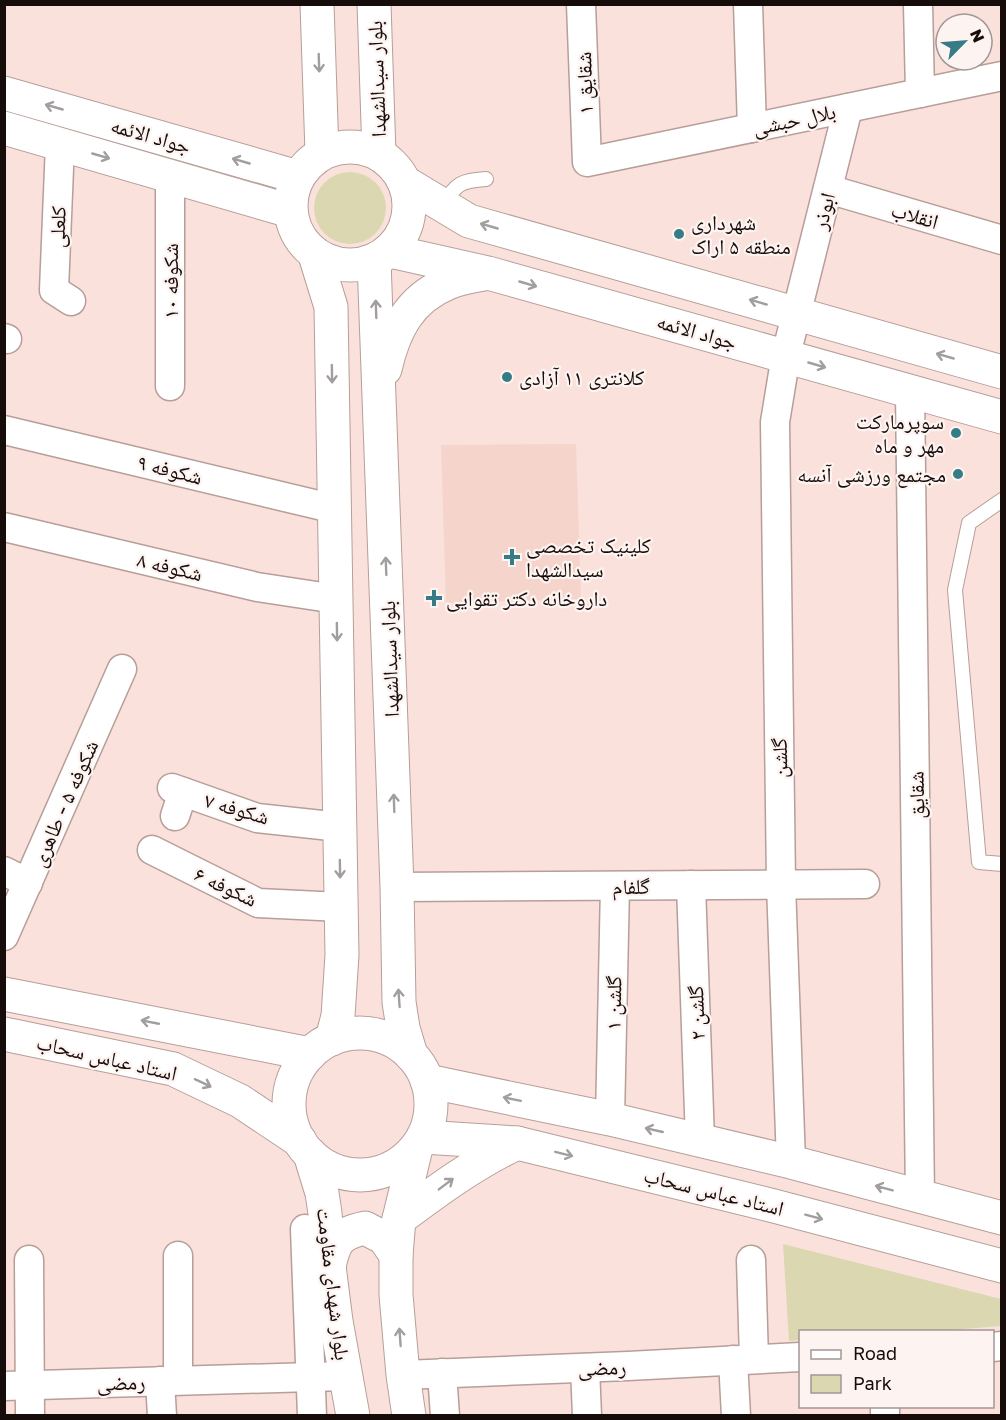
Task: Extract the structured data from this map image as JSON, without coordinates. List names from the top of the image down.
{
  "streets": {
    "main road": [
      "بلوار سیدالشهدا",
      "جواد الائمه",
      "استاد عباس سحاب",
      "بلوار شهدای مقاومت"
    ],
    "street": [
      "شقایق ۱",
      "بلال حبشی",
      "ابوذر",
      "انقلاب",
      "کلعلی",
      "شکوفه ۱۰",
      "شکوفه ۹",
      "شکوفه ۸",
      "گلشن",
      "شقایق",
      "شکوفه ۵ - طاهری",
      "شکوفه ۷",
      "شکوفه ۶",
      "گلفام",
      "گلشن ۱",
      "گلشن ۲",
      "رمضی"
    ]
  },
  "crossings": [
    ["بلوار سیدالشهدا", "جواد الائمه"],
    ["بلوار سیدالشهدا", "گلفام"],
    ["بلوار سیدالشهدا", "استاد عباس سحاب"],
    ["بلوار سیدالشهدا", "بلوار شهدای مقاومت"],
    ["شقایق ۱", "بلال حبشی"],
    ["بلال حبشی", "ابوذر"],
    ["جواد الائمه", "ابوذر"],
    ["جواد الائمه", "کلعلی"],
    ["جواد الائمه", "شکوفه ۱۰"],
    ["جواد الائمه", "گلشن"],
    ["جواد الائمه", "شقایق"],
    ["ابوذر", "انقلاب"],
    ["ابوذر", "گلشن"],
    ["گلشن", "گلفام"],
    ["گلفام", "گلشن ۱"],
    ["گلفام", "گلشن ۲"],
    ["استاد عباس سحاب", "بلوار شهدای مقاومت"],
    ["بلوار شهدای مقاومت", "رمضی"]
  ],
  "places": {
    "other": [
      "شهرداری منطقه ۵ اراک",
      "کلانتری ۱۱ آزادی",
      "سوپرمارکت مهر و ماه",
      "مجتمع ورزشی آنسه"
    ],
    "health": ["کلینیک تخصصی سیدالشهدا", "داروخانه دکتر تقوایی"]
  },
  "legend": ["Road", "Park"],
  "north": "top right"
}
